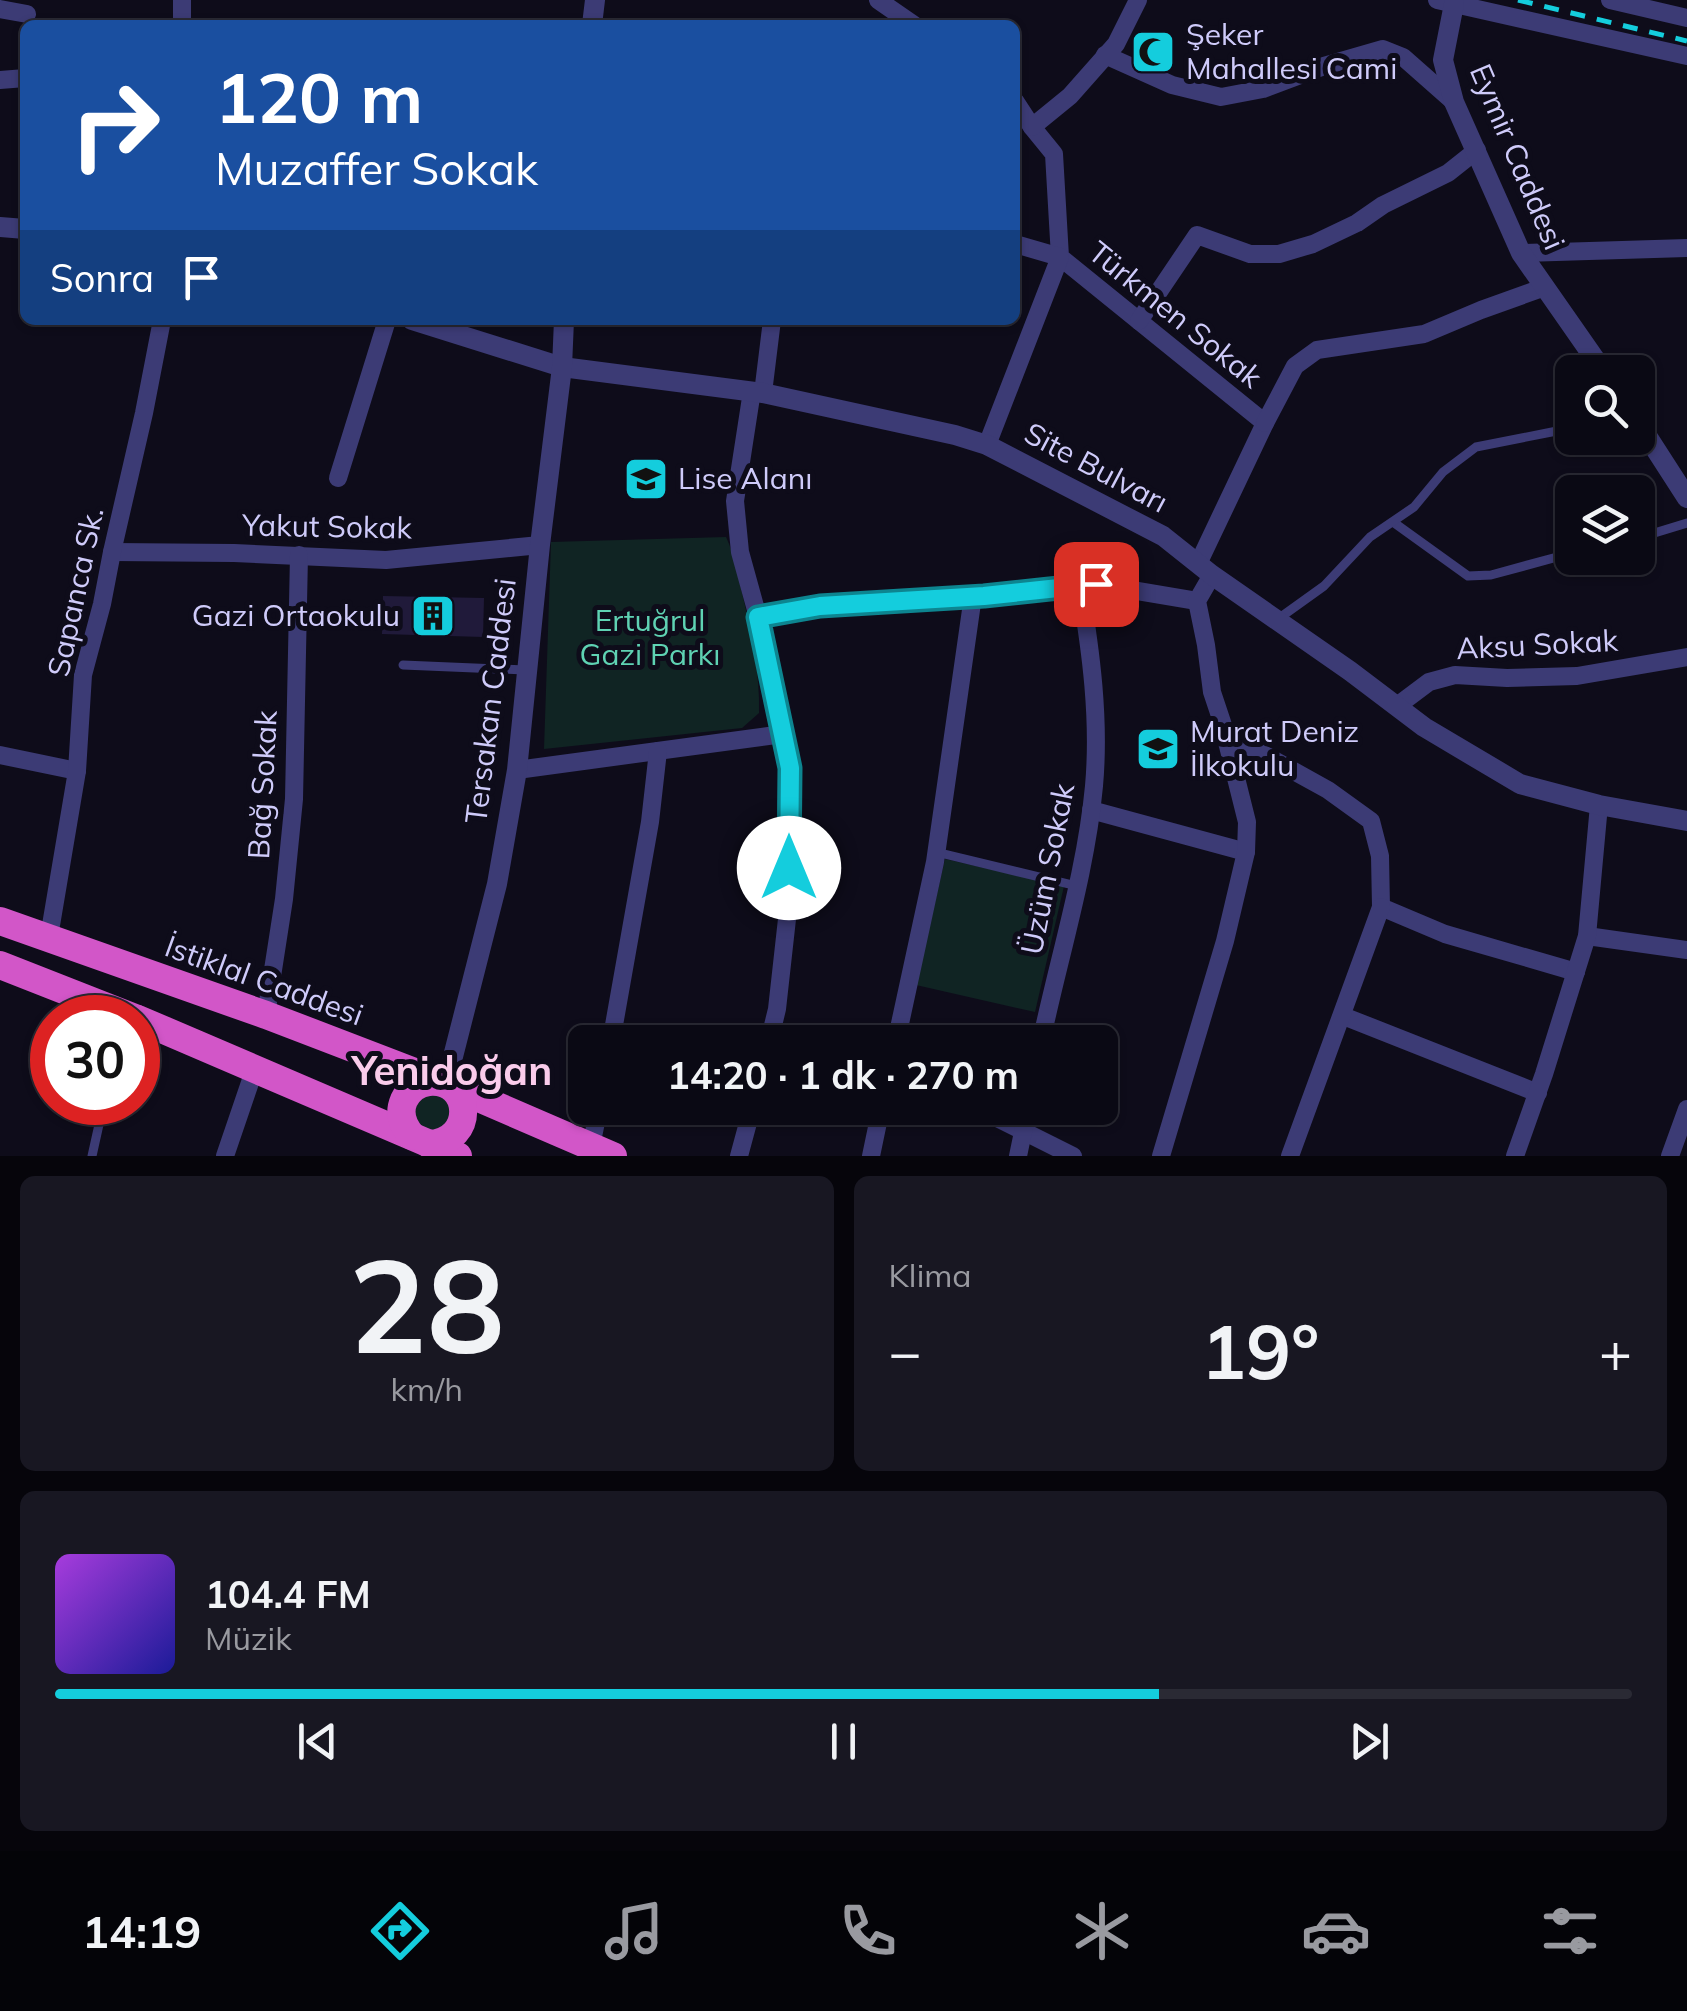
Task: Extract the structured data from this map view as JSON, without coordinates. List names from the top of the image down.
{
  "streets": {
    "highway": ["İstiklal Caddesi"],
    "street": [
      "Eymir Caddesi",
      "Türkmen Sokak",
      "Site Bulvarı",
      "Yakut Sokak",
      "Sapanca Sk.",
      "Aksu Sokak",
      "Tersakan Caddesi",
      "Bağ Sokak",
      "Üzüm Sokak"
    ]
  },
  "crossings": [
    ["Türkmen Sokak", "Site Bulvarı"],
    ["Site Bulvarı", "Aksu Sokak"],
    ["Site Bulvarı", "Tersakan Caddesi"],
    ["Yakut Sokak", "Sapanca Sk."],
    ["Yakut Sokak", "Tersakan Caddesi"],
    ["Yakut Sokak", "Bağ Sokak"],
    ["Sapanca Sk.", "İstiklal Caddesi"],
    ["Tersakan Caddesi", "İstiklal Caddesi"],
    ["Bağ Sokak", "İstiklal Caddesi"]
  ],
  "districts": ["Yenidoğan"],
  "parks": ["Ertuğrul Gazi Parkı"],
  "places": {
    "mosque": ["Şeker Mahallesi Cami"],
    "school or university": ["Lise Alanı", "Murat Deniz İlkokulu"],
    "building": ["Gazi Ortaokulu"]
  },
  "page": {
    "turn": ["120 m", "Muzaffer Sokak"],
    "then": "Sonra",
    "limit": "30",
    "trip": "14:20 · 1 dk · 270 m",
    "tile": [
      ["28", "km/h"],
      "Klima"
    ],
    "heat": ["−", "19°", "+"],
    "song": ["104.4 FM", "Müzik"],
    "tabs": "14:19"
  }
}
